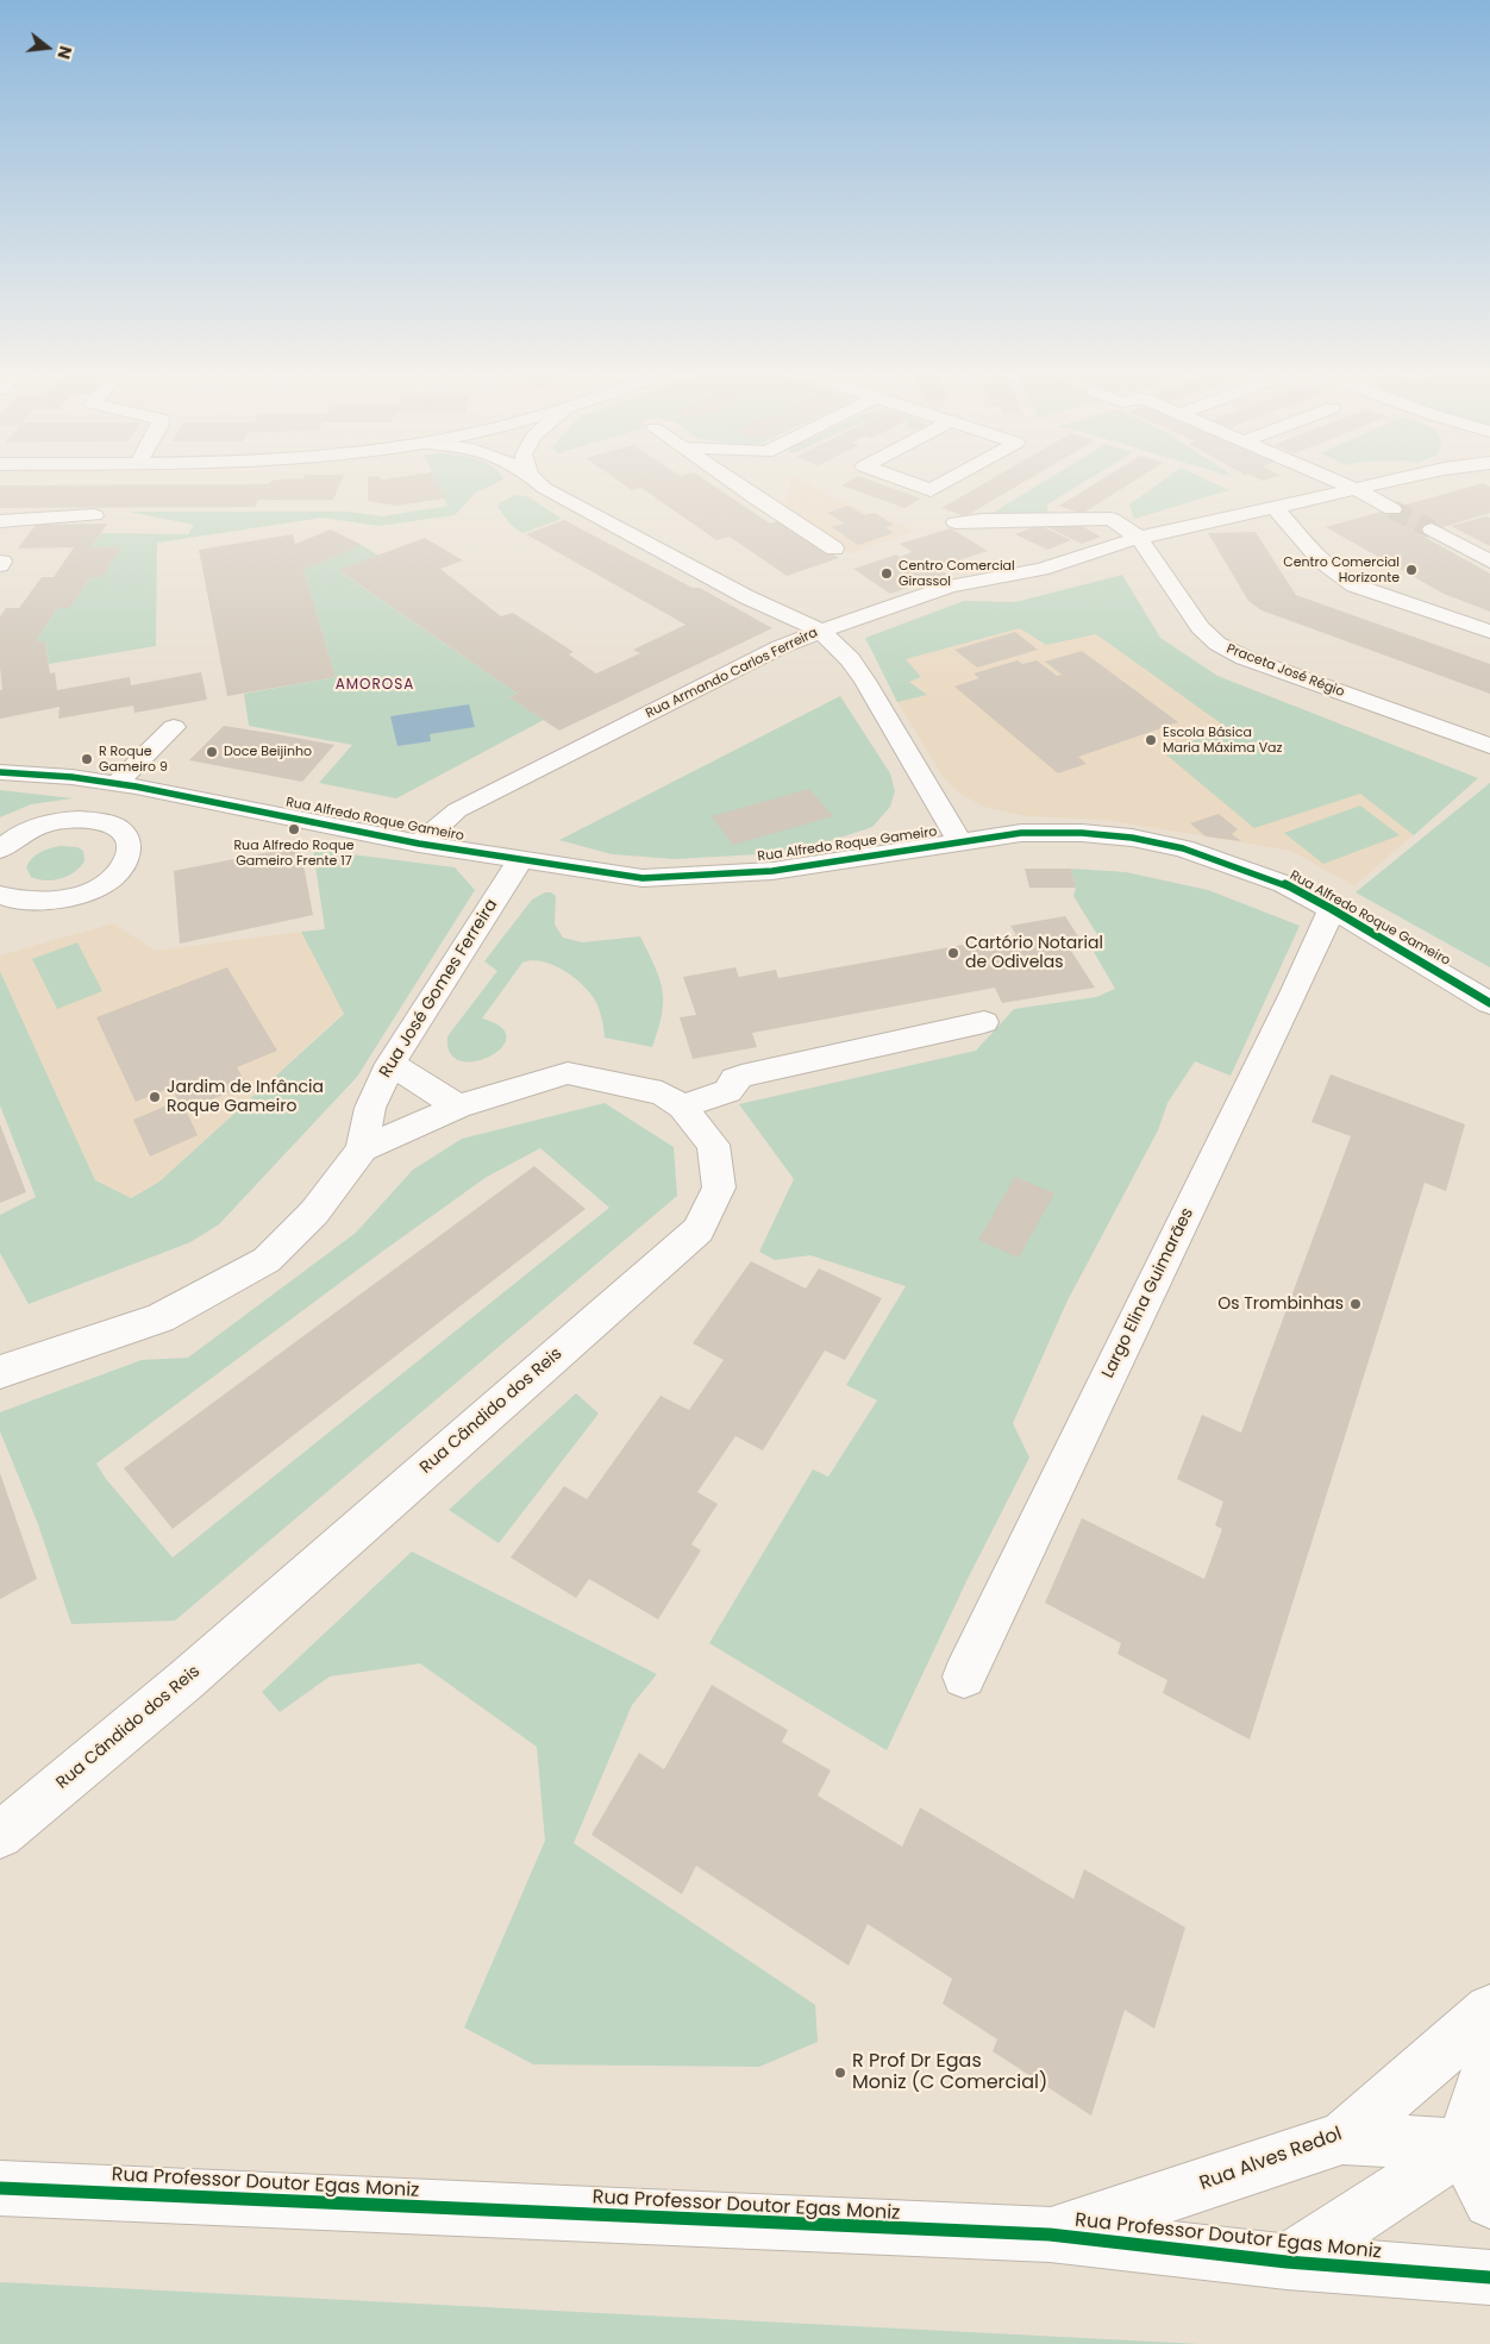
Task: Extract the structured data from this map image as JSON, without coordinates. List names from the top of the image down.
{
  "streets": {
    "street": [
      "Praceta José Régio",
      "Rua Armando Carlos Ferreira",
      "Rua Alfredo Roque Gameiro",
      "Rua José Gomes Ferreira",
      "Largo Elina Guimarães",
      "Rua Cândido dos Reis",
      "Rua Alves Redol",
      "Rua Professor Doutor Egas Moniz"
    ]
  },
  "crossings": [
    ["Praceta José Régio", "Rua Armando Carlos Ferreira"],
    ["Rua Armando Carlos Ferreira", "Rua Alfredo Roque Gameiro"],
    ["Rua Alfredo Roque Gameiro", "Rua José Gomes Ferreira"],
    ["Rua Alfredo Roque Gameiro", "Largo Elina Guimarães"],
    ["Rua José Gomes Ferreira", "Rua Cândido dos Reis"],
    ["Rua Alves Redol", "Rua Professor Doutor Egas Moniz"]
  ],
  "districts": ["AMOROSA"],
  "places": [
    "Centro Comercial Horizonte",
    "Centro Comercial Girassol",
    "Escola Básica Maria Máxima Vaz",
    "Doce Beijinho",
    "R Roque Gameiro 9",
    "Rua Alfredo Roque Gameiro Frente 17",
    "Cartório Notarial de Odivelas",
    "Jardim de Infância Roque Gameiro",
    "Os Trombinhas",
    "R Prof Dr Egas Moniz (C Comercial)"
  ],
  "north": "right"
}
